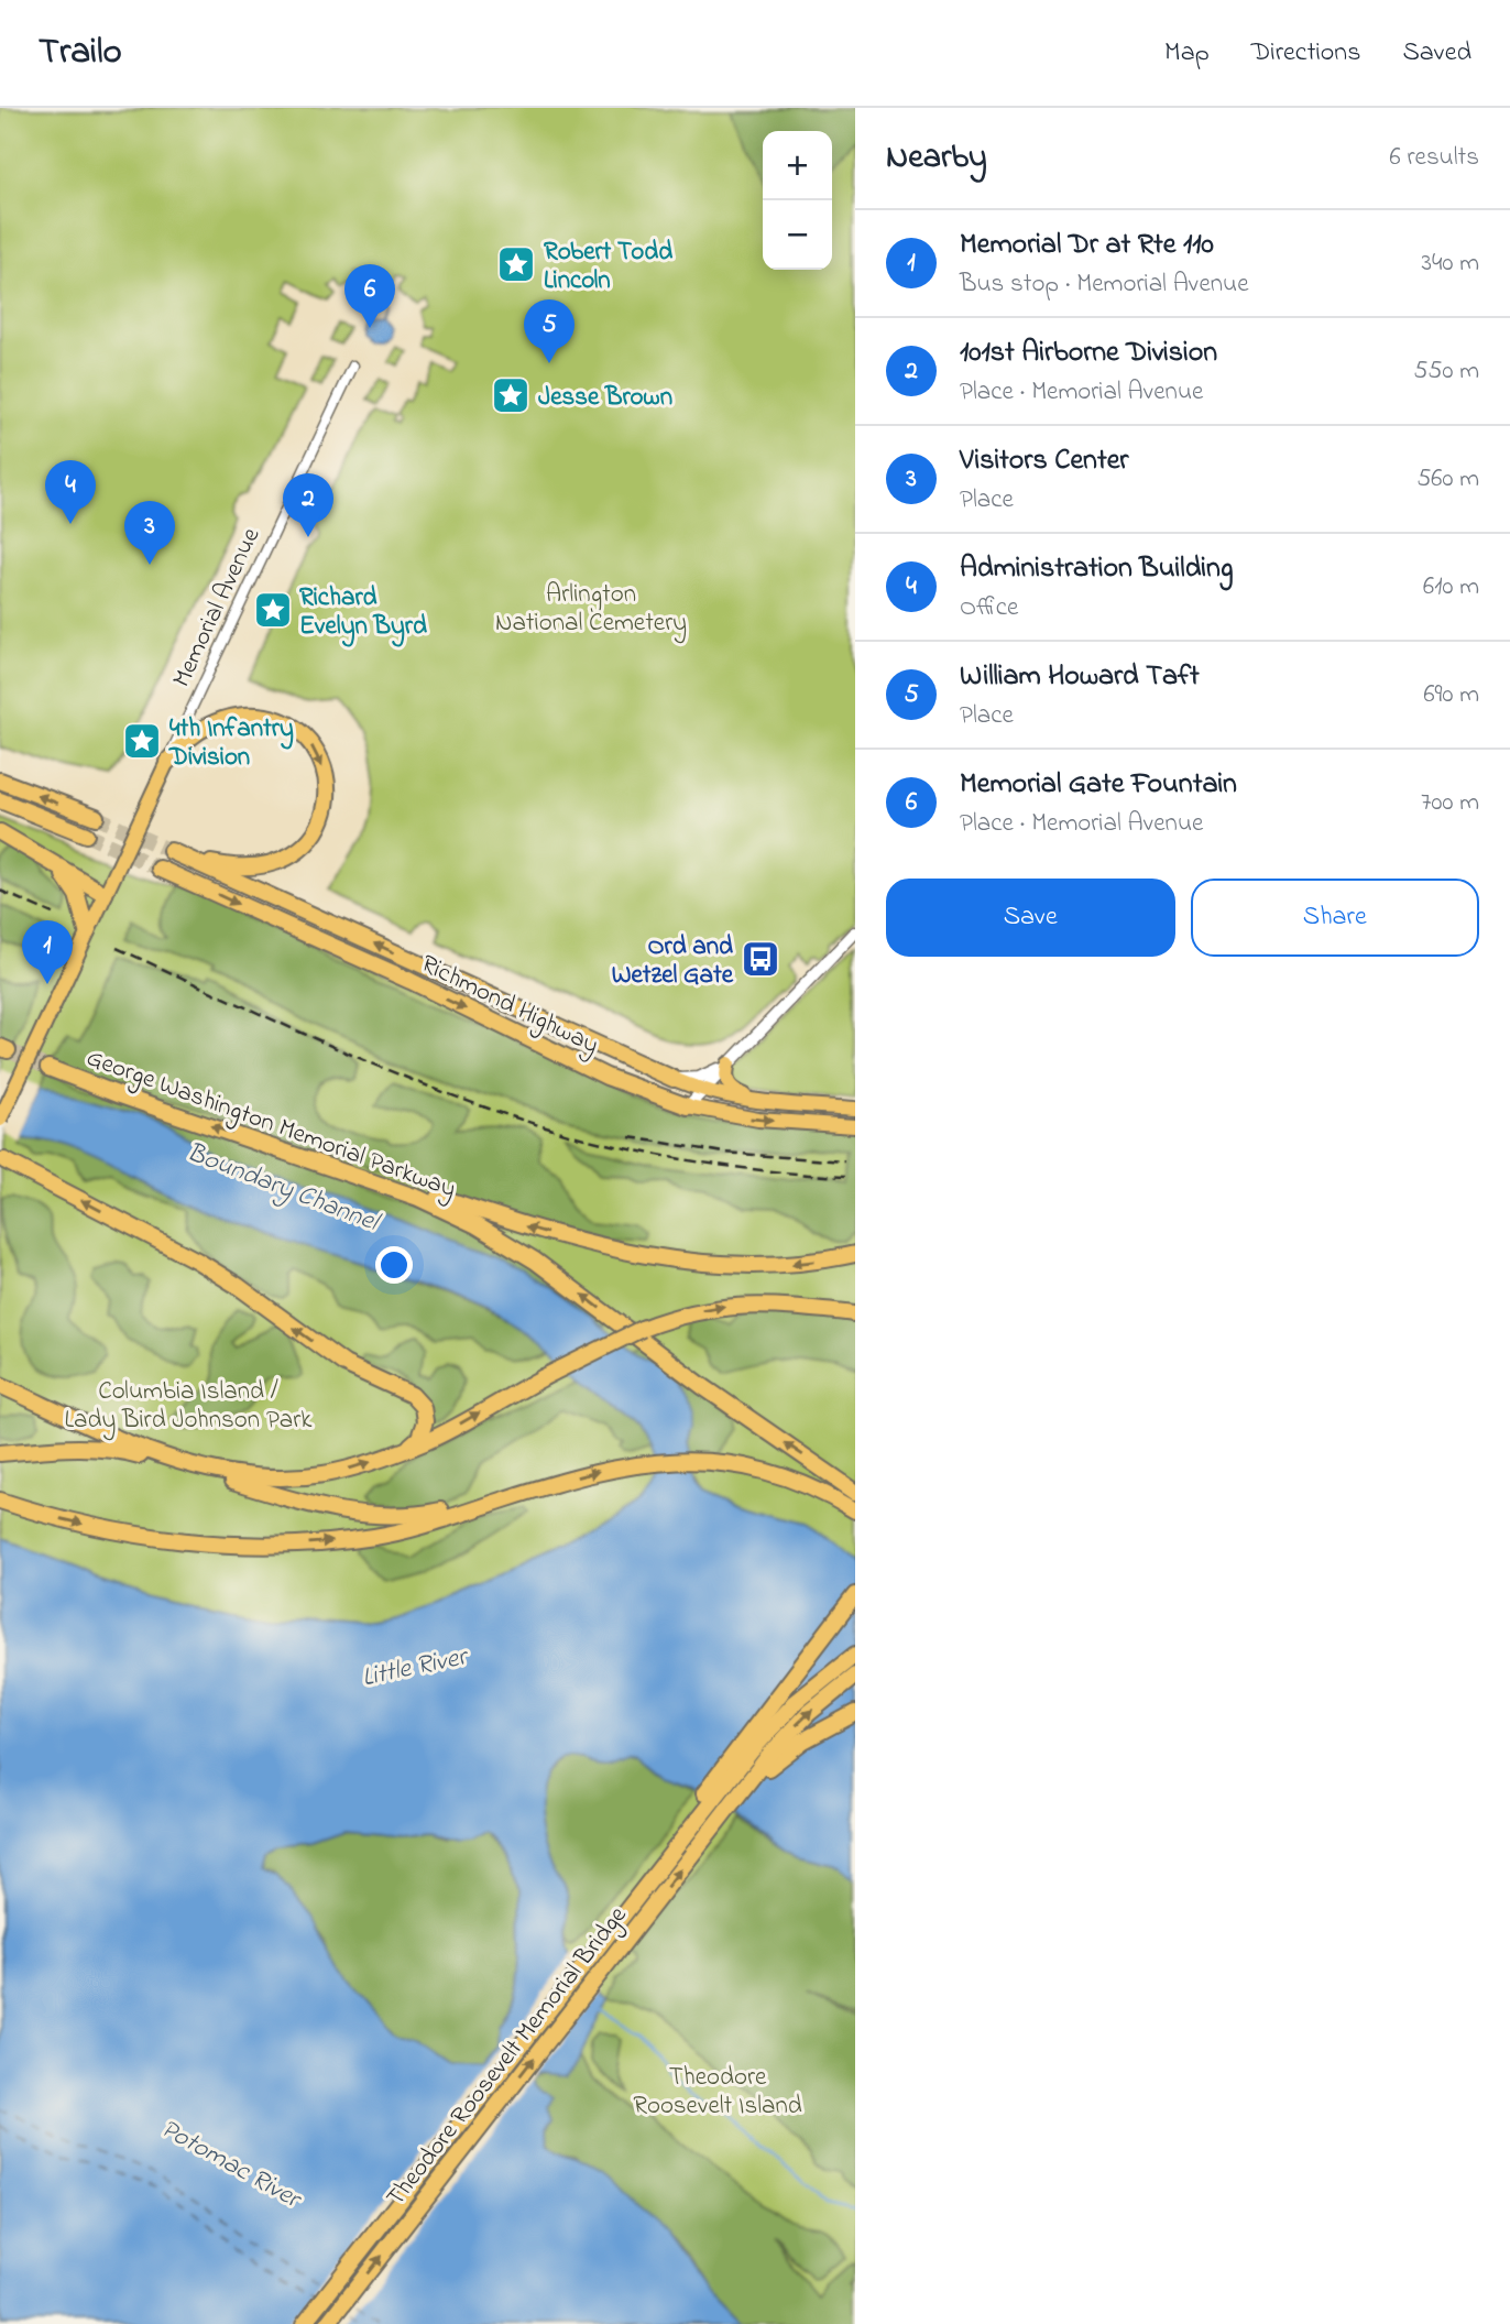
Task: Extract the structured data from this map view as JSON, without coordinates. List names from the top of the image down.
{
  "streets": {
    "highway": ["Richmond Highway", "George Washington Memorial Parkway", "Theodore Roosevelt Memorial Bridge"],
    "main road": ["Memorial Avenue"]
  },
  "crossings": [
    ["Memorial Avenue", "Richmond Highway"]
  ],
  "one_way": ["Richmond Highway"],
  "water": ["Boundary Channel", "Little River", "Potomac River"],
  "parks": ["Arlington National Cemetery", "Columbia Island / Lady Bird Johnson Park", "Theodore Roosevelt Island"],
  "places": {
    "place": [
      "Robert Todd Lincoln",
      "Jesse Brown",
      "Richard Evelyn Byrd",
      "4th Infantry Division"
    ],
    "bus stop": ["Ord and Wetzel Gate"]
  },
  "page": {
    "header": "Trailo",
    "nav": ["Map", "Directions", "Saved"],
    "heading": ["Nearby", "6 results"],
    "map_buttons": ["+", "−"],
    "list": [
      {
        "mark": "1",
        "name": "Memorial Dr at Rte 110",
        "note": "Bus stop · Memorial Avenue",
        "value": "340 m"
      },
      {
        "mark": "2",
        "name": "101st Airborne Division",
        "note": "Place · Memorial Avenue",
        "value": "550 m"
      },
      {
        "mark": "3",
        "name": "Visitors Center",
        "note": "Place",
        "value": "560 m"
      },
      {
        "mark": "4",
        "name": "Administration Building",
        "note": "Office",
        "value": "610 m"
      },
      {
        "mark": "5",
        "name": "William Howard Taft",
        "note": "Place",
        "value": "690 m"
      },
      {
        "mark": "6",
        "name": "Memorial Gate Fountain",
        "note": "Place · Memorial Avenue",
        "value": "700 m"
      }
    ],
    "pins": [
      "6",
      "5",
      "4",
      "2",
      "3",
      "1"
    ],
    "buttons": ["Save", "Share"]
  }
}
